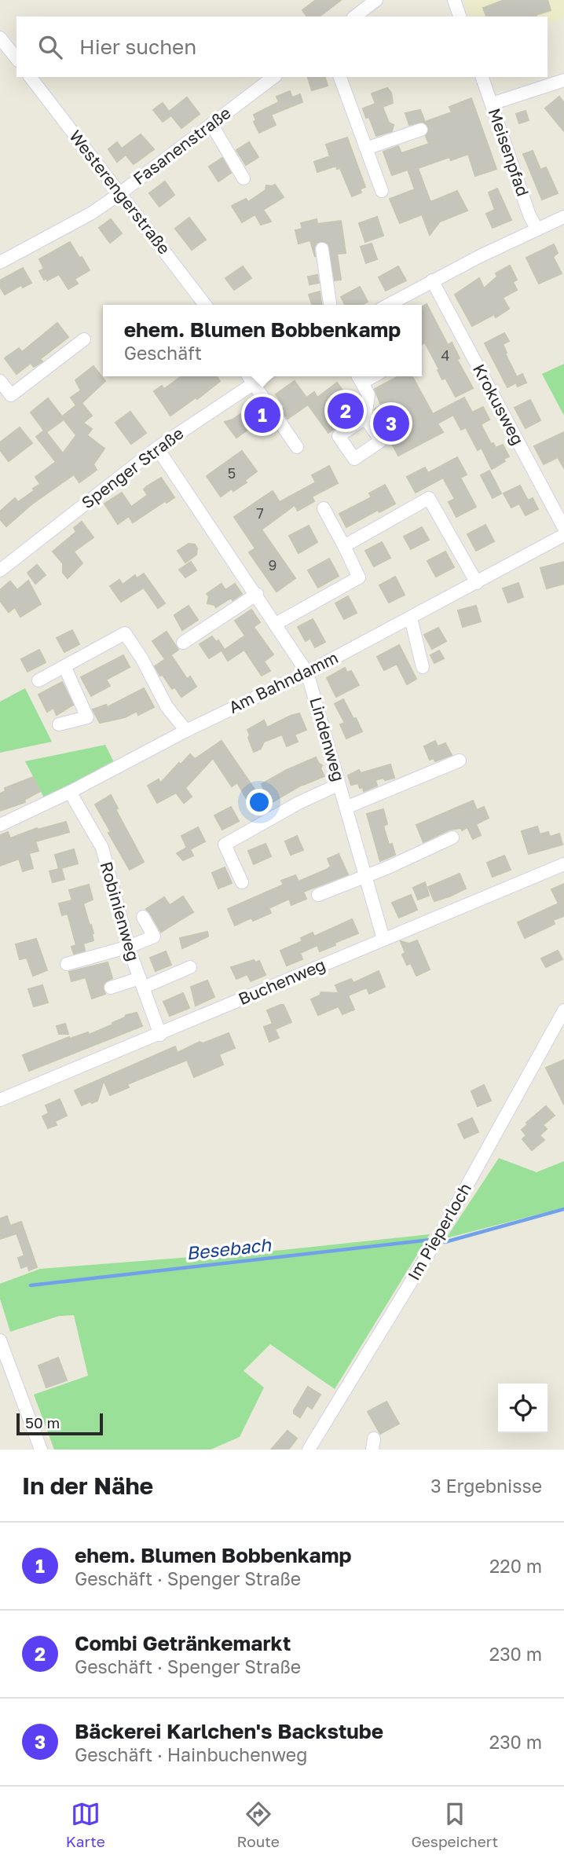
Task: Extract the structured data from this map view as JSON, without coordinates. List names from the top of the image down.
{
  "streets": {
    "street": [
      "Fasanenstraße",
      "Meisenpfad",
      "Westerengerstraße",
      "Krokusweg",
      "Spenger Straße",
      "Am Bahndamm",
      "Lindenweg",
      "Robinienweg",
      "Buchenweg",
      "Im Pieperloch"
    ]
  },
  "crossings": [
    ["Fasanenstraße", "Westerengerstraße"],
    ["Spenger Straße", "Lindenweg"],
    ["Am Bahndamm", "Lindenweg"],
    ["Am Bahndamm", "Robinienweg"],
    ["Lindenweg", "Buchenweg"],
    ["Robinienweg", "Buchenweg"]
  ],
  "water": ["Besebach"],
  "house_numbers": [
    "4",
    "5",
    "7",
    "9"
  ],
  "scale_bar": "50 m",
  "page": {
    "search": "Hier suchen",
    "popup": ["ehem. Blumen Bobbenkamp", "Geschäft"],
    "pins": ["2", "1", "3"],
    "scale": "50 m",
    "heading": ["In der Nähe", "3 Ergebnisse"],
    "list": [
      {
        "mark": "1",
        "name": "ehem. Blumen Bobbenkamp",
        "note": "Geschäft · Spenger Straße",
        "value": "220 m"
      },
      {
        "mark": "2",
        "name": "Combi Getränkemarkt",
        "note": "Geschäft · Spenger Straße",
        "value": "230 m"
      },
      {
        "mark": "3",
        "name": "Bäckerei Karlchen's Backstube",
        "note": "Geschäft · Hainbuchenweg",
        "value": "230 m"
      }
    ],
    "nav": ["Karte", "Route", "Gespeichert"]
  }
}
